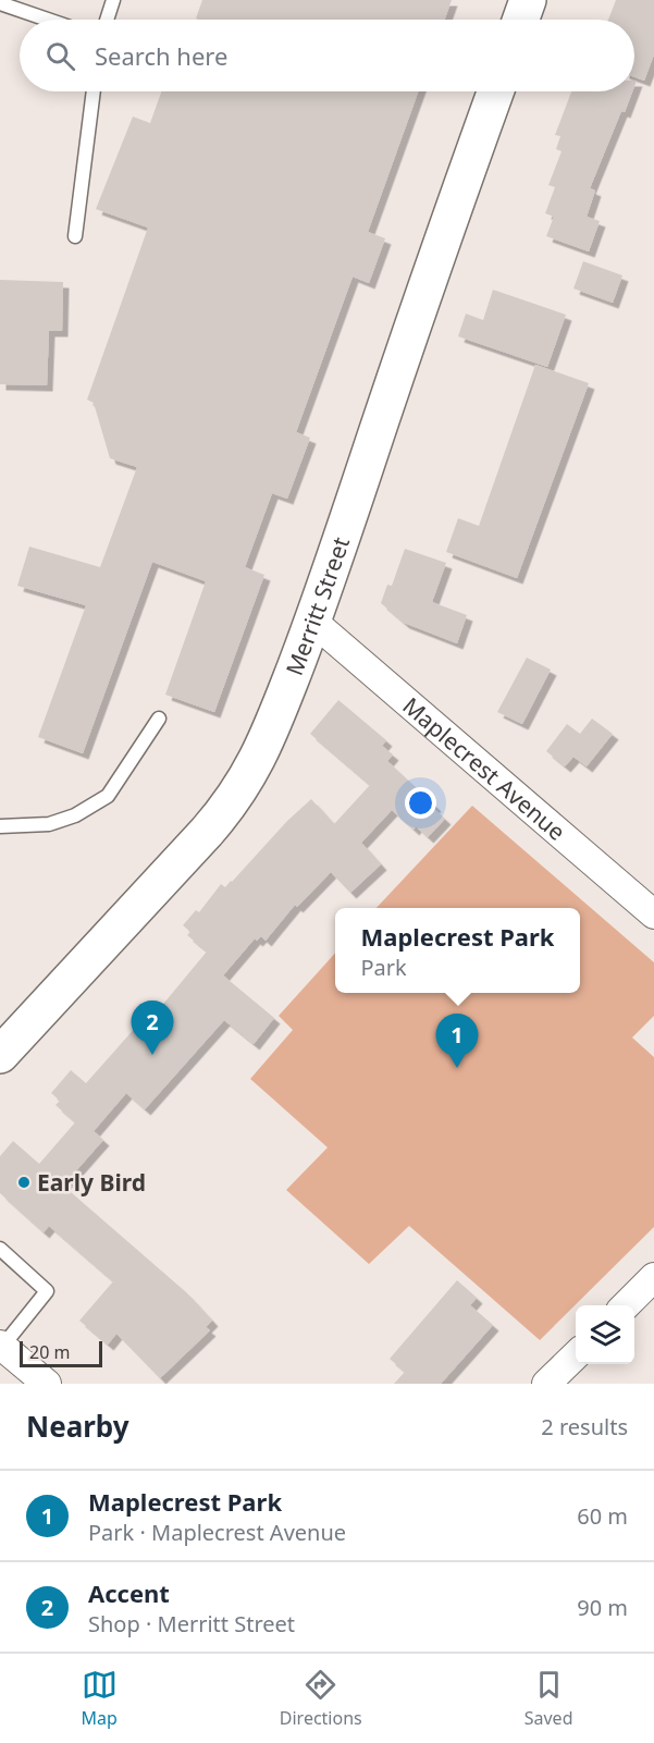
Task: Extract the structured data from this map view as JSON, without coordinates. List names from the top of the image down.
{
  "streets": {
    "main road": ["Merritt Street"],
    "street": ["Maplecrest Avenue"]
  },
  "crossings": [
    ["Merritt Street", "Maplecrest Avenue"]
  ],
  "places": ["Early Bird"],
  "scale_bar": "20 m",
  "page": {
    "search": "Search here",
    "popup": ["Maplecrest Park", "Park"],
    "pins": ["2", "1"],
    "scale": "20 m",
    "heading": ["Nearby", "2 results"],
    "list": [
      {
        "mark": "1",
        "name": "Maplecrest Park",
        "note": "Park · Maplecrest Avenue",
        "value": "60 m"
      },
      {
        "mark": "2",
        "name": "Accent",
        "note": "Shop · Merritt Street",
        "value": "90 m"
      }
    ],
    "nav": ["Map", "Directions", "Saved"]
  }
}
